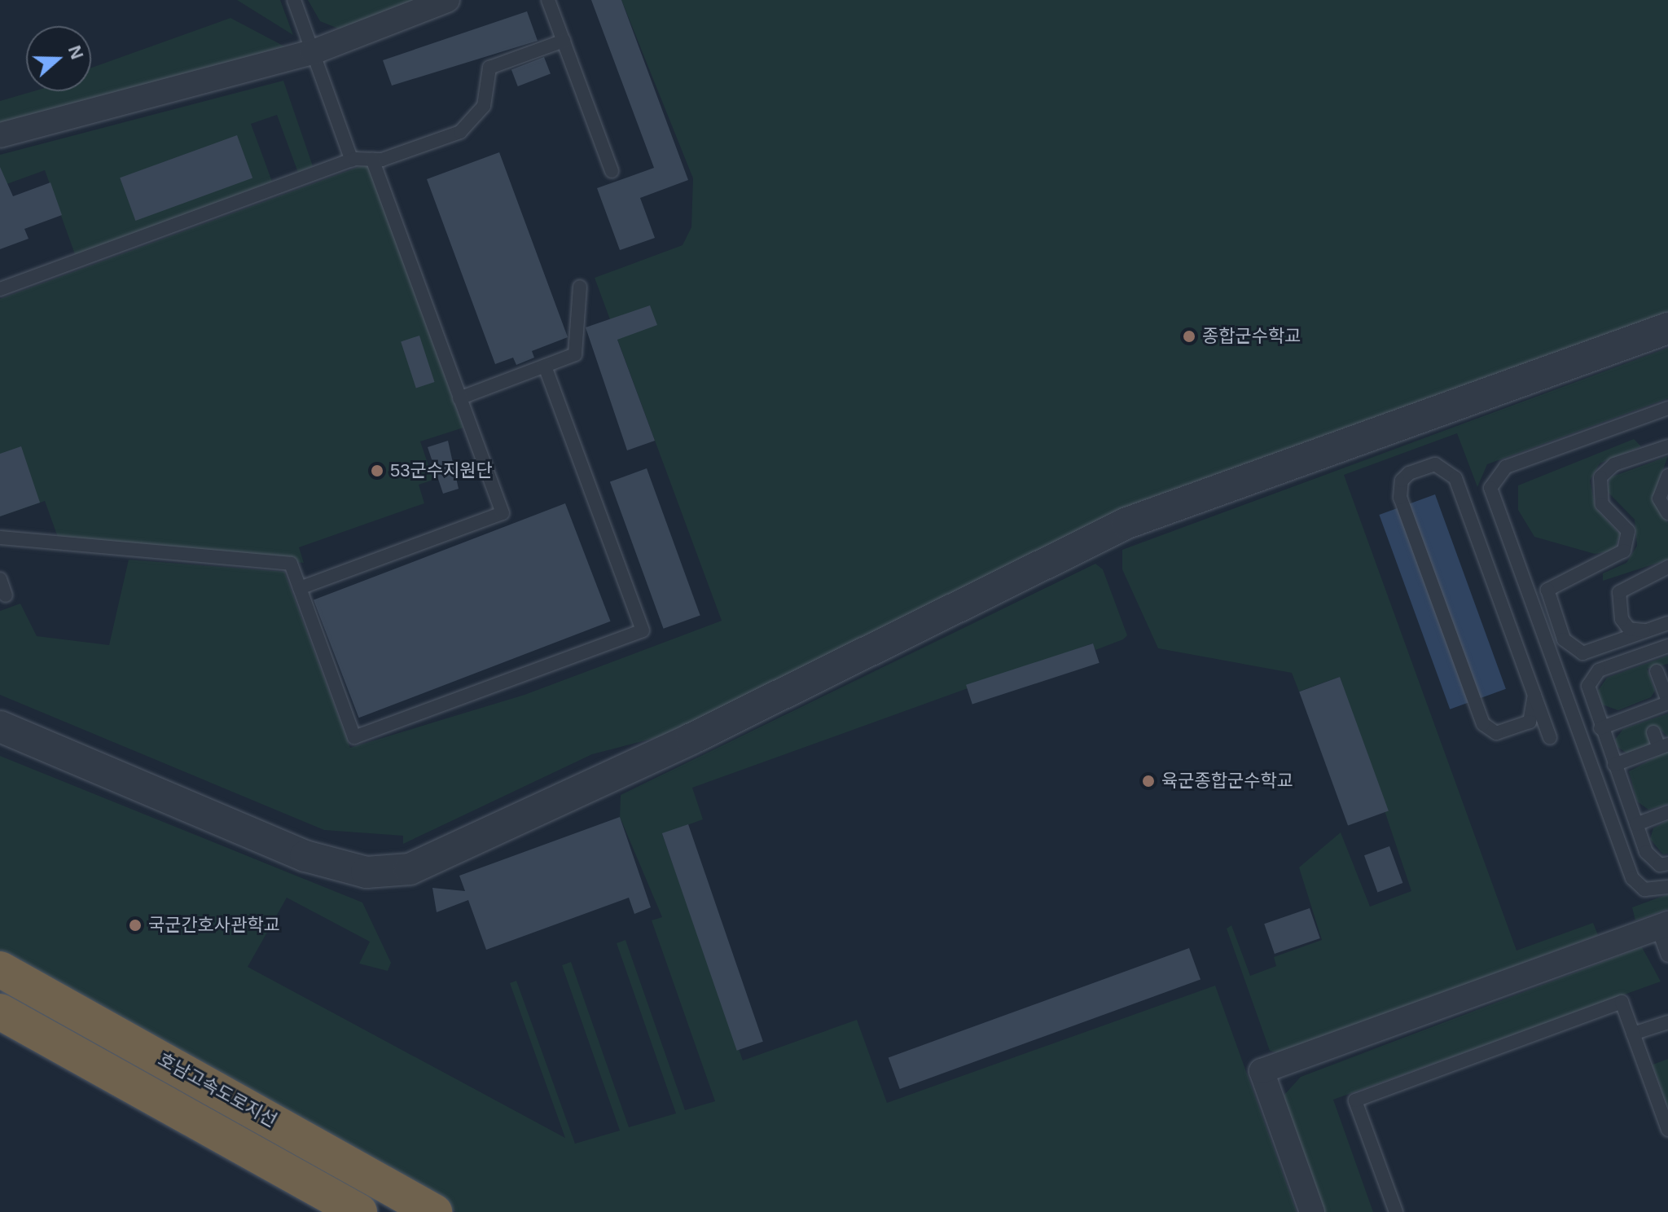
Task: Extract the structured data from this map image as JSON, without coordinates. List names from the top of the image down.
{
  "streets": {
    "highway": ["호남고속도로지선"]
  },
  "places": [
    "종합군수학교",
    "53군수지원단",
    "육군종합군수학교",
    "국군간호사관학교"
  ],
  "north": "right"
}
